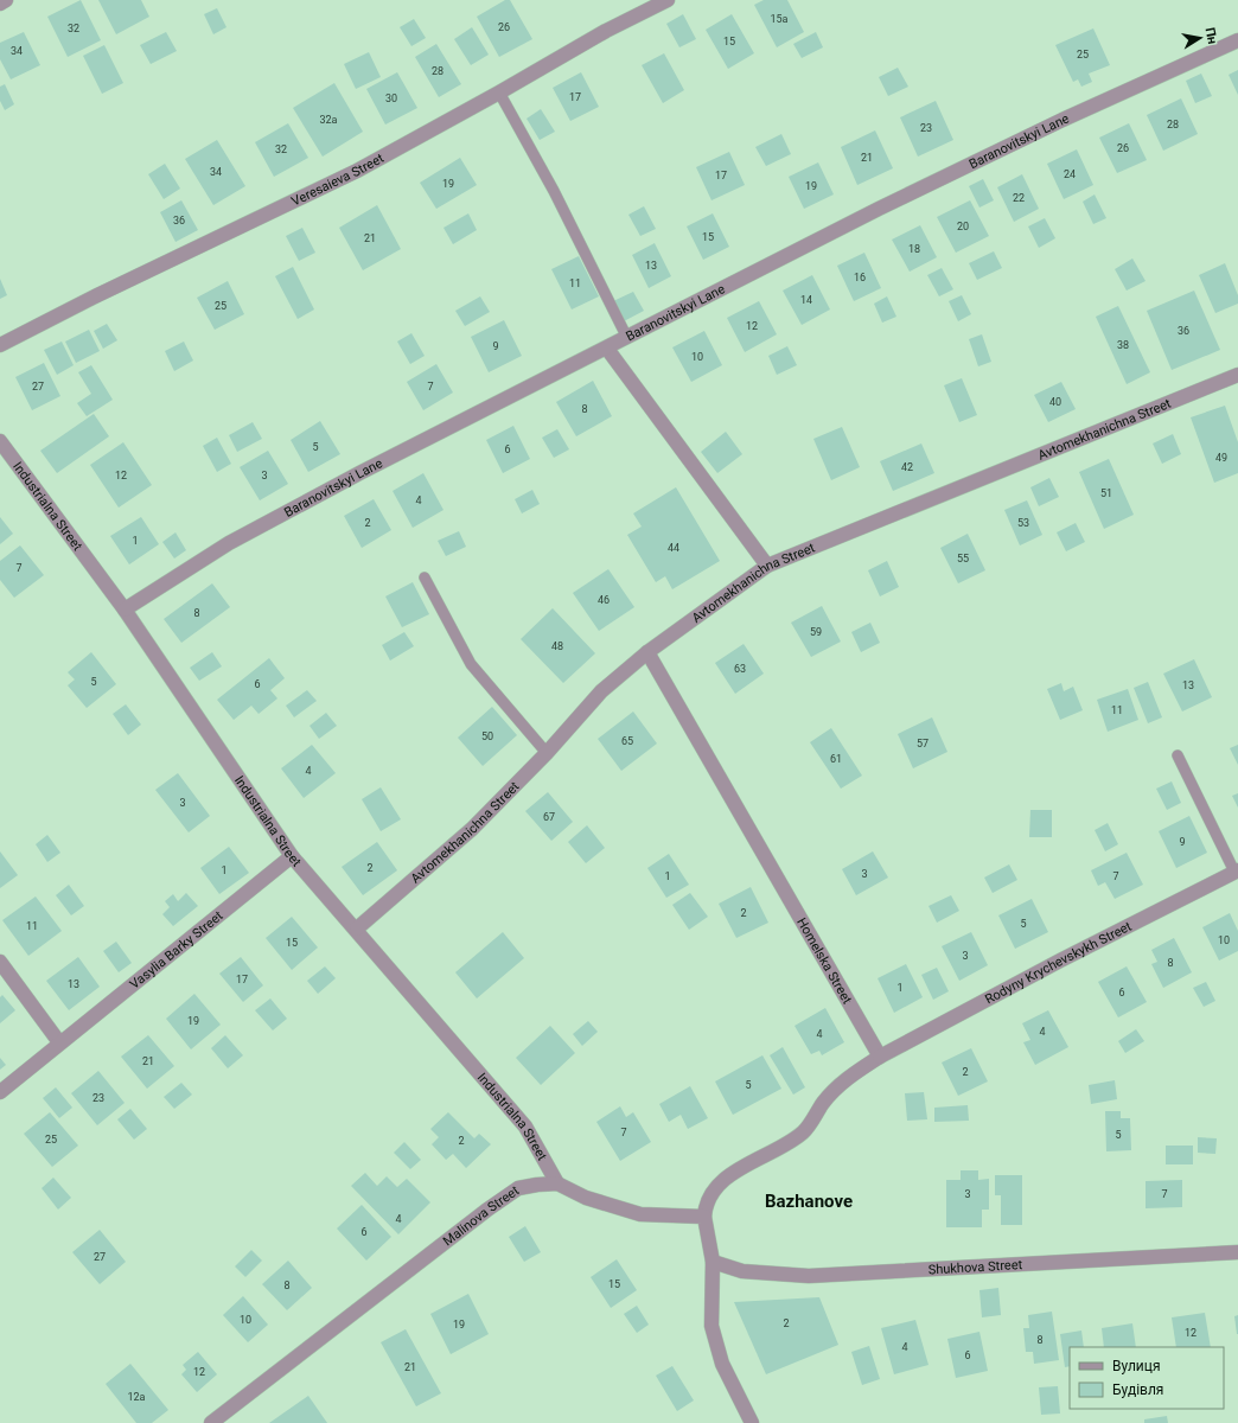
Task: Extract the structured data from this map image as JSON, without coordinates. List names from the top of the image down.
{
  "streets": {
    "street": [
      "Baranovitskyi Lane",
      "Veresaieva Street",
      "Avtomekhanichna Street",
      "Industrialna Street",
      "Vasylia Barky Street",
      "Homelska Street",
      "Rodyny Krychevskykh Street",
      "Malinova Street",
      "Shukhova Street"
    ]
  },
  "crossings": [
    ["Baranovitskyi Lane", "Industrialna Street"],
    ["Avtomekhanichna Street", "Industrialna Street"],
    ["Avtomekhanichna Street", "Homelska Street"],
    ["Industrialna Street", "Vasylia Barky Street"],
    ["Industrialna Street", "Malinova Street"],
    ["Homelska Street", "Rodyny Krychevskykh Street"]
  ],
  "districts": ["Bazhanove"],
  "house_numbers": [
    "15а",
    "26",
    "32",
    "15",
    "34",
    "25",
    "28",
    "17",
    "30",
    "32а",
    "28",
    "23",
    "26",
    "32",
    "21",
    "34",
    "24",
    "17",
    "19",
    "19",
    "22",
    "36",
    "20",
    "15",
    "21",
    "18",
    "13",
    "16",
    "11",
    "14",
    "25",
    "12",
    "36",
    "38",
    "9",
    "10",
    "27",
    "7",
    "40",
    "8",
    "5",
    "6",
    "49",
    "42",
    "12",
    "3",
    "51",
    "4",
    "2",
    "53",
    "1",
    "44",
    "55",
    "7",
    "46",
    "8",
    "59",
    "48",
    "63",
    "5",
    "6",
    "13",
    "11",
    "50",
    "65",
    "57",
    "61",
    "4",
    "3",
    "67",
    "9",
    "2",
    "1",
    "3",
    "1",
    "7",
    "2",
    "5",
    "11",
    "10",
    "15",
    "3",
    "8",
    "17",
    "13",
    "1",
    "6",
    "19",
    "4",
    "4",
    "21",
    "2",
    "5",
    "23",
    "7",
    "5",
    "25",
    "2",
    "3",
    "7",
    "4",
    "6",
    "27",
    "15",
    "8",
    "10",
    "2",
    "19",
    "12",
    "8",
    "4",
    "6",
    "21",
    "12",
    "12а"
  ],
  "legend": ["Вулиця", "Будівля"],
  "north": "right"
}
